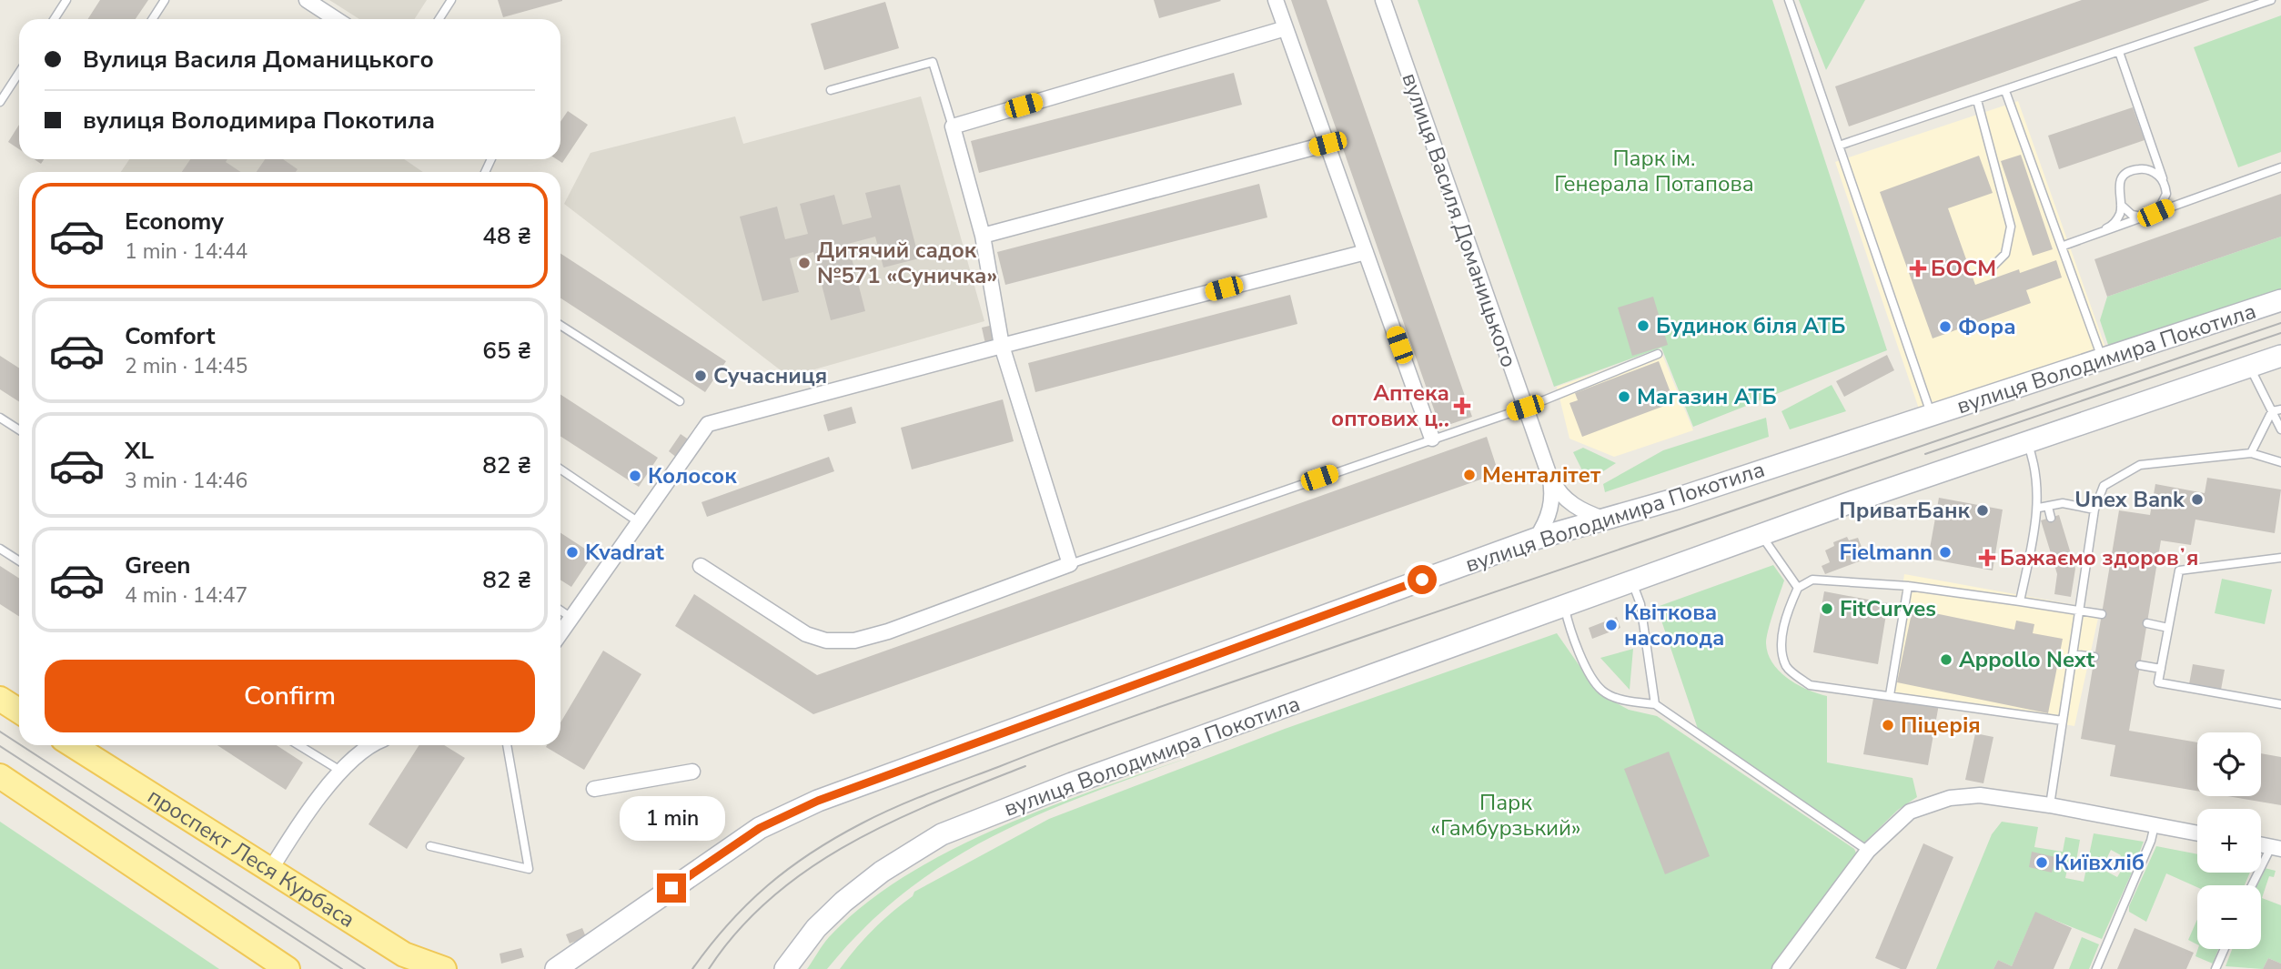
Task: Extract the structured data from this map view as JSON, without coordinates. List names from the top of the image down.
{
  "streets": {
    "main road": ["проспект Леся Курбаса"],
    "street": ["вулиця Василя Доманицького", "вулиця Володимира Покотила"]
  },
  "crossings": [
    ["вулиця Василя Доманицького", "вулиця Володимира Покотила"]
  ],
  "parks": ["Парк ім. Генерала Потапова", "Парк «Гамбурзький»"],
  "places": {
    "other": [
      "Дитячий садок №571 «Суничка»",
      "Будинок біля АТБ",
      "Фора",
      "Сучасниця",
      "Магазин АТБ",
      "Менталітет",
      "Колосок",
      "Unex Bank",
      "ПриватБанк",
      "Kvadrat",
      "Fielmann",
      "FitCurves",
      "Квіткова насолода",
      "Appollo Next",
      "Піцерія",
      "Київхліб"
    ],
    "health": ["БОСМ", "Аптека оптових ц‥", "Бажаємо здоровʼя"]
  },
  "page": {
    "banner": ["Вулиця Василя Доманицького", "вулиця Володимира Покотила"],
    "list": [
      {
        "name": "Economy",
        "note": "1 min · 14:44",
        "value": "48 ₴"
      },
      {
        "name": "Comfort",
        "note": "2 min · 14:45",
        "value": "65 ₴"
      },
      {
        "name": "XL",
        "note": "3 min · 14:46",
        "value": "82 ₴"
      },
      {
        "name": "Green",
        "note": "4 min · 14:47",
        "value": "82 ₴"
      }
    ],
    "buttons": "Confirm",
    "map_buttons": ["+", "−"],
    "bubble": "1 min"
  }
}
